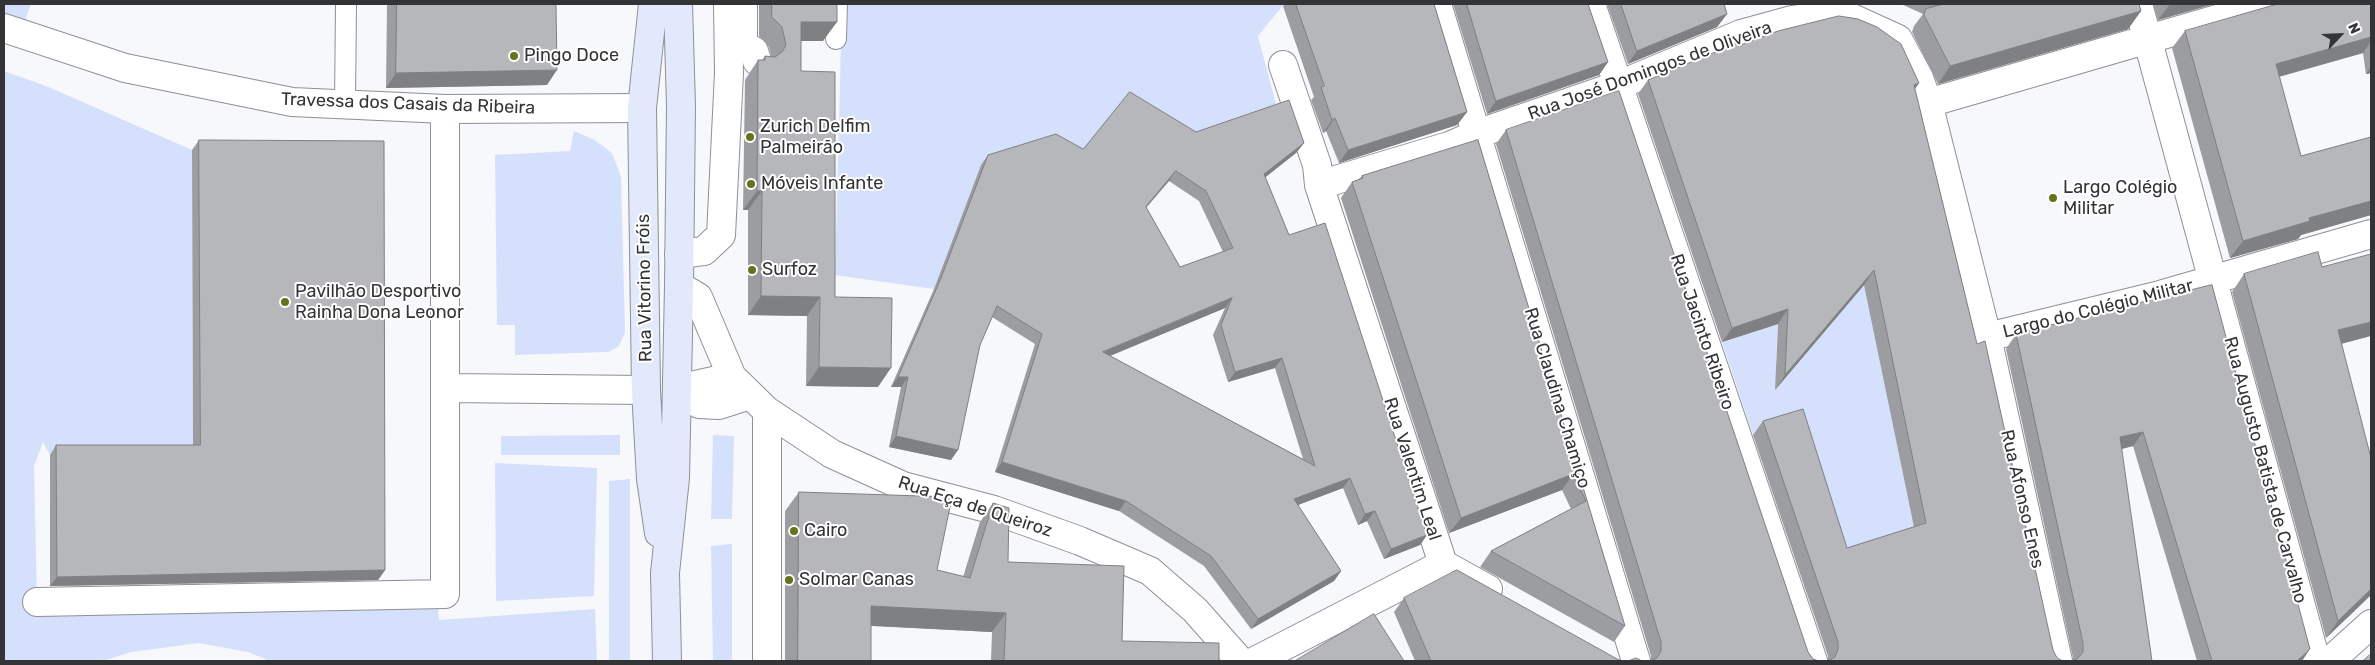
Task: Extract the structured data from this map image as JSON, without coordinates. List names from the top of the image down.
{
  "streets": {
    "main road": ["Rua Vitorino Fróis"],
    "street": [
      "Rua José Domingos de Oliveira",
      "Travessa dos Casais da Ribeira",
      "Largo do Colégio Militar",
      "Rua Jacinto Ribeiro",
      "Rua Claudina Chamiço",
      "Rua Valentim Leal",
      "Rua Augusto Batista de Carvalho",
      "Rua Afonso Enes",
      "Rua Eça de Queiroz"
    ]
  },
  "crossings": [
    ["Rua José Domingos de Oliveira", "Largo do Colégio Militar"],
    ["Rua José Domingos de Oliveira", "Rua Jacinto Ribeiro"],
    ["Rua José Domingos de Oliveira", "Rua Claudina Chamiço"],
    ["Rua José Domingos de Oliveira", "Rua Valentim Leal"],
    ["Travessa dos Casais da Ribeira", "Rua Vitorino Fróis"],
    ["Largo do Colégio Militar", "Rua Augusto Batista de Carvalho"],
    ["Largo do Colégio Militar", "Rua Afonso Enes"]
  ],
  "places": [
    "Pingo Doce",
    "Zurich Delfim Palmeirão",
    "Móveis Infante",
    "Largo Colégio Militar",
    "Surfoz",
    "Pavilhão Desportivo Rainha Dona Leonor",
    "Cairo",
    "Solmar Canas"
  ],
  "north": "top right"
}
